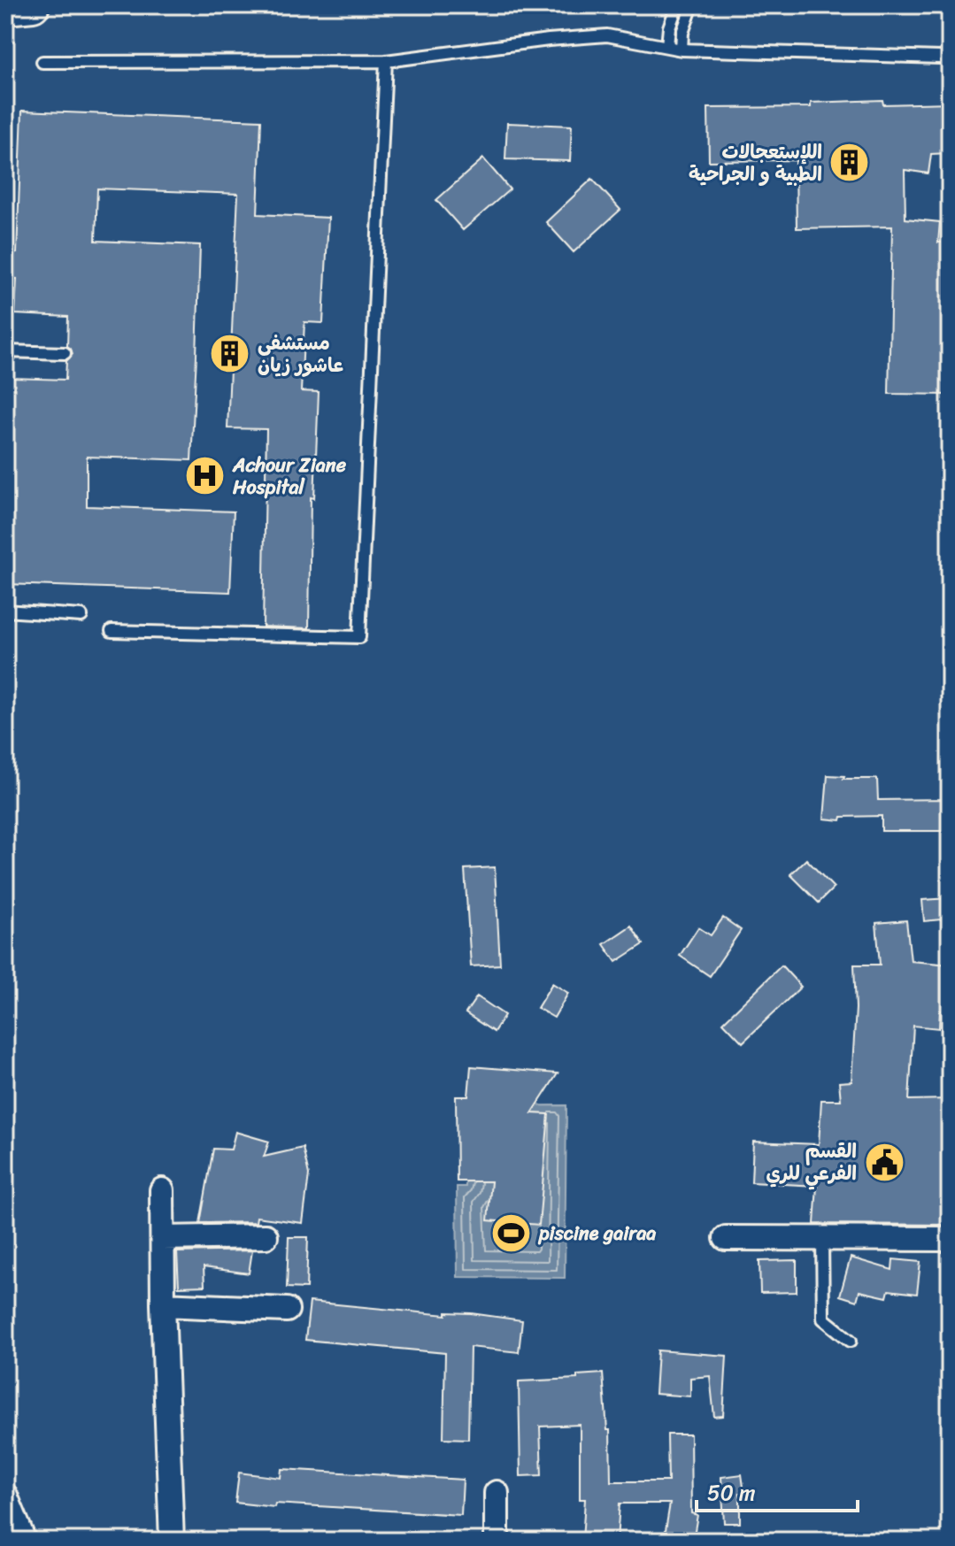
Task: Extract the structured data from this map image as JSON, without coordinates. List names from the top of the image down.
{
  "places": {
    "building": ["اللإستعجالات الطبية و الجراحية", "مستشفى عاشور زيان"],
    "hospital": ["Achour Ziane Hospital"],
    "public building": ["القسم الفرعي للري"],
    "sports": ["piscine gairaa"]
  },
  "scale_bar": "50 m"
}
